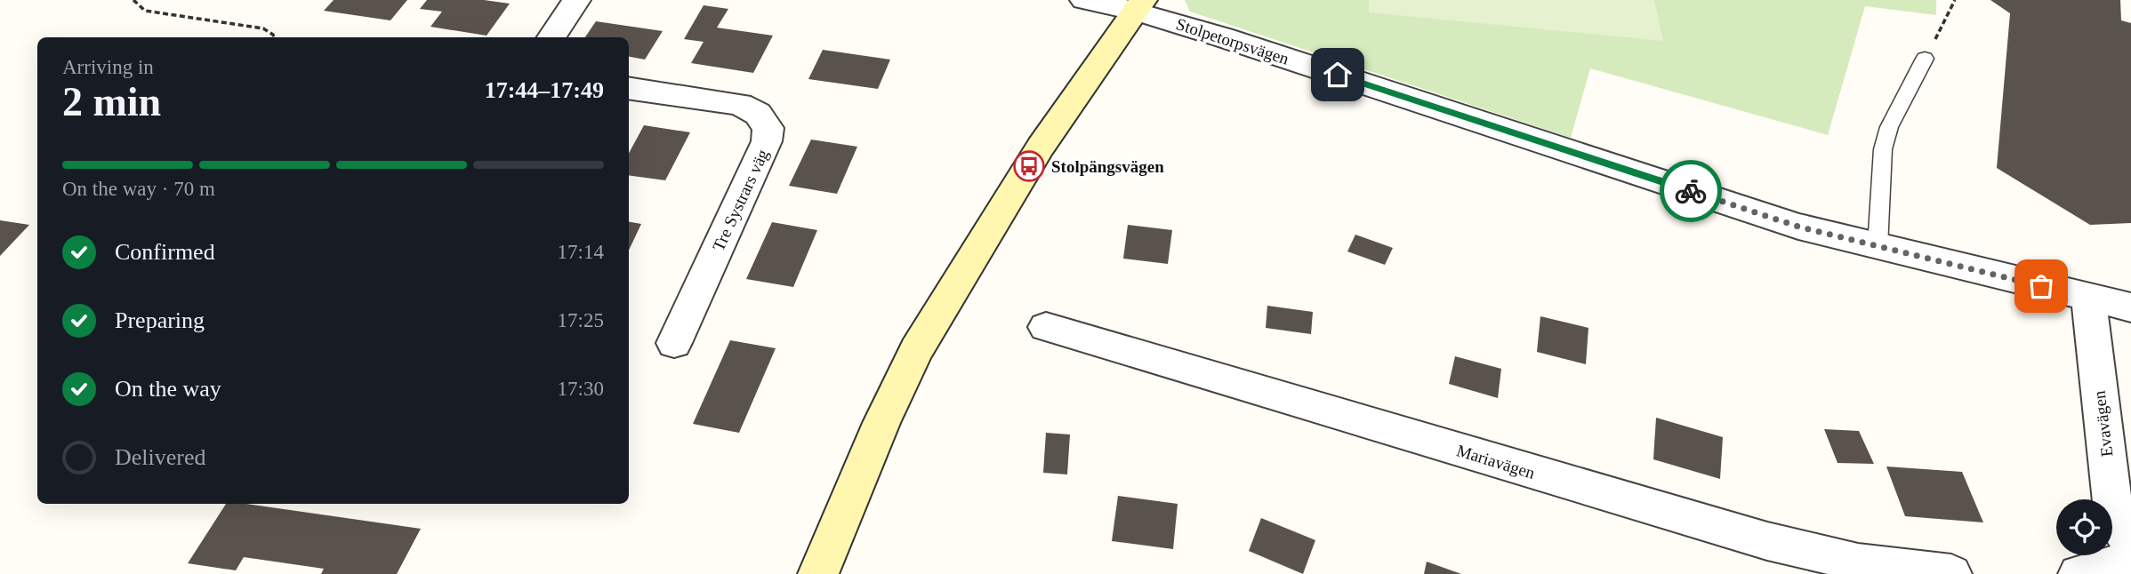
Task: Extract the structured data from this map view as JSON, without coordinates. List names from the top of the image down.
{
  "streets": {
    "street": [
      "Stolpetorpsvägen",
      "Tre Systrars väg",
      "Evavägen",
      "Mariavägen"
    ]
  },
  "crossings": [
    ["Stolpetorpsvägen", "Evavägen"]
  ],
  "places": {
    "bus stop": ["Stolpängsvägen"]
  },
  "page": {
    "heading": ["2 min", "Arriving in", "17:44–17:49"],
    "bar": "On the way · 70 m",
    "list": [
      ["Confirmed", "17:14"],
      ["Preparing", "17:25"],
      ["On the way", "17:30"],
      "Delivered"
    ]
  }
}
